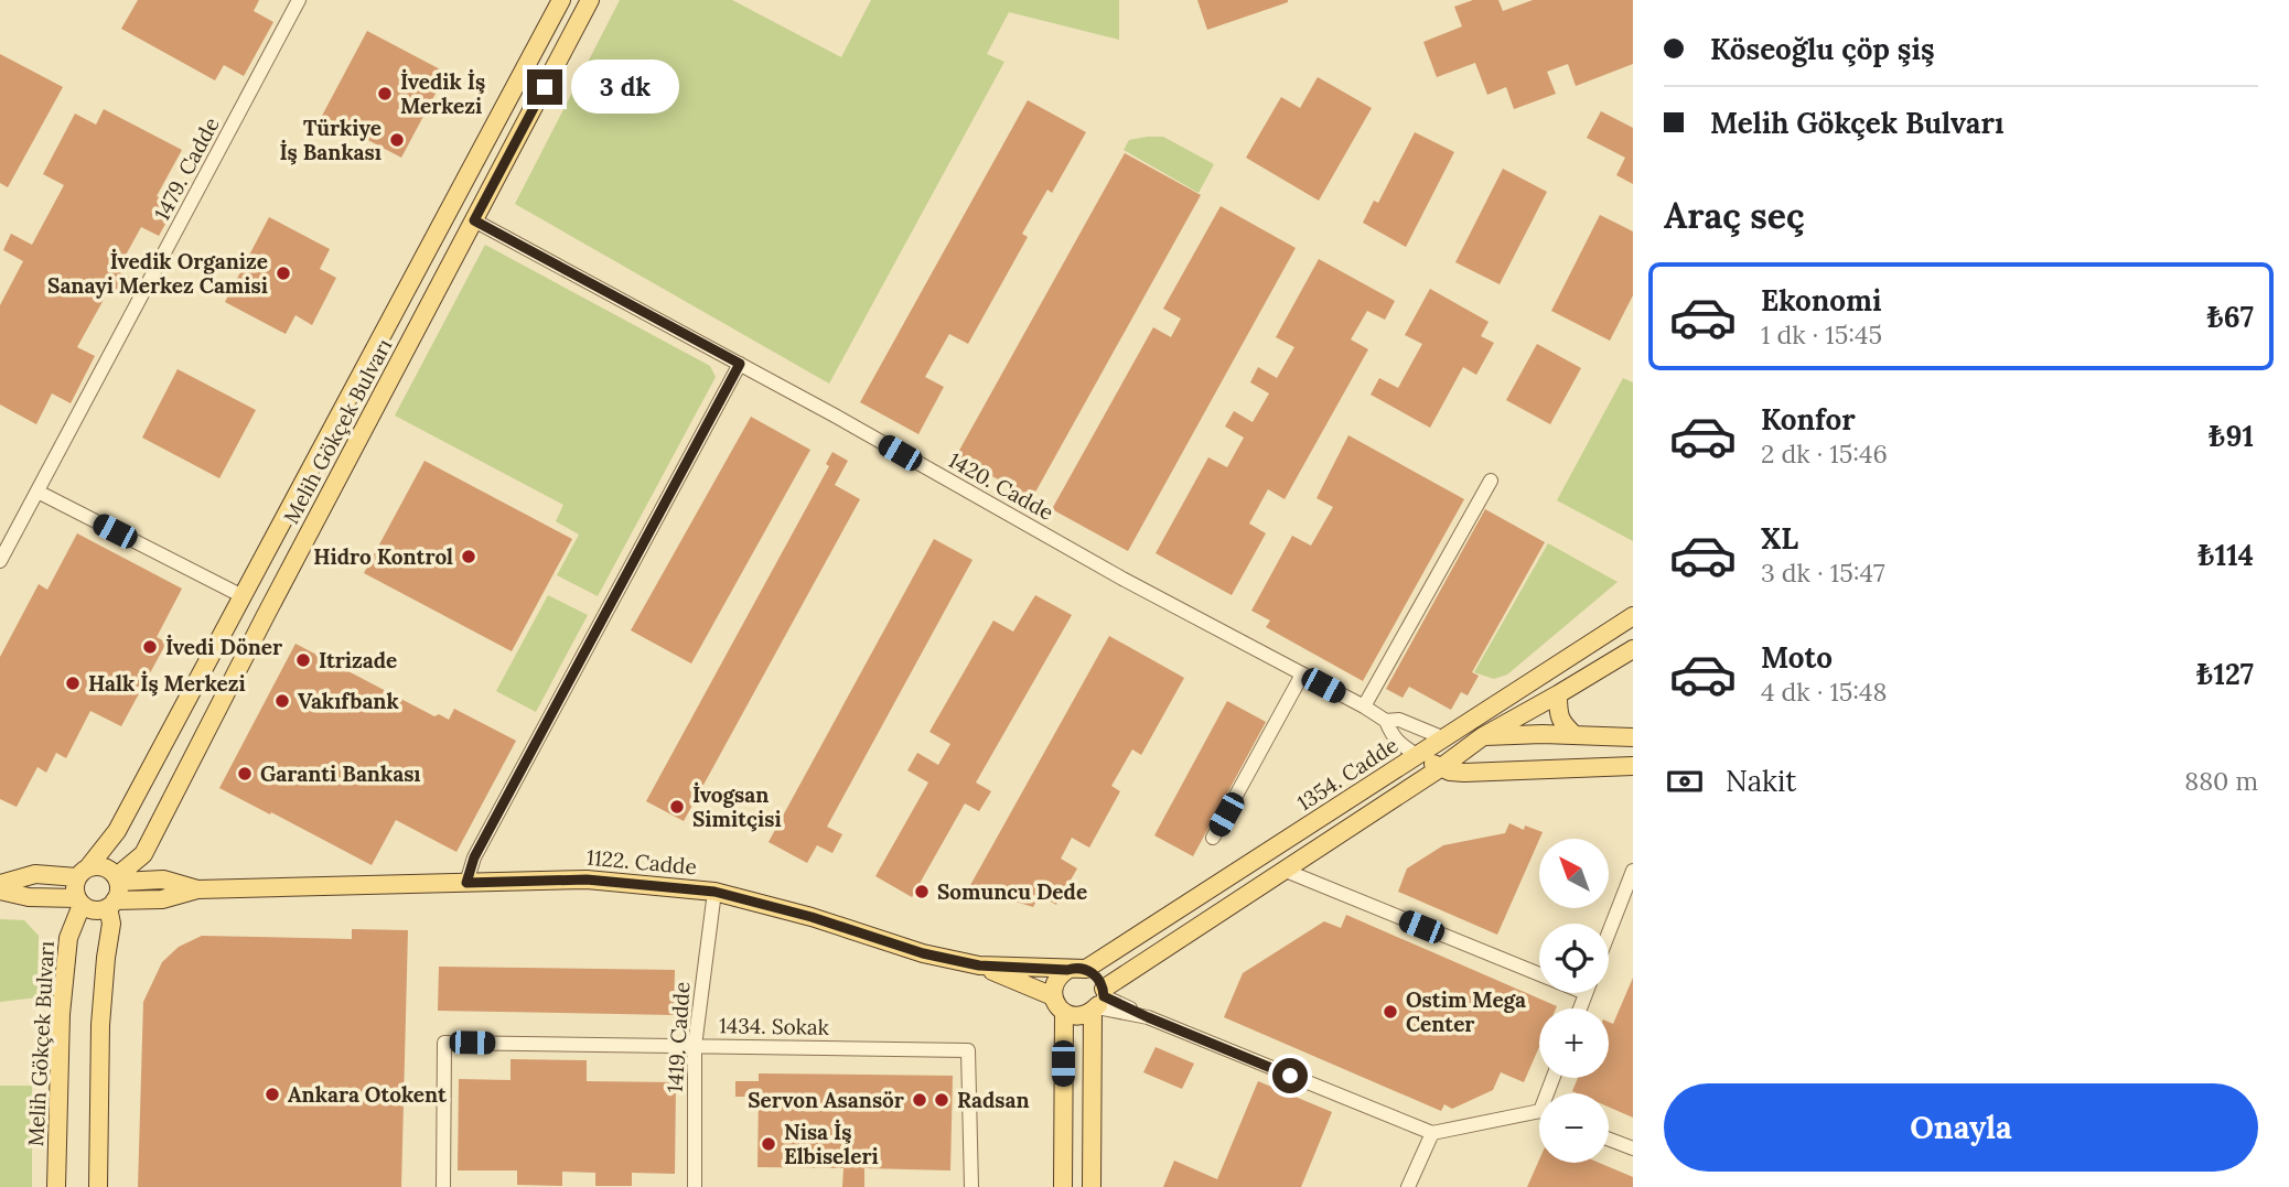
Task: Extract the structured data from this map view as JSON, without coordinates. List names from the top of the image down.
{
  "streets": {
    "main road": ["Melih Gökçek Bulvarı", "1354. Cadde", "1122. Cadde"],
    "street": [
      "1479. Cadde",
      "1420. Cadde",
      "1434. Sokak",
      "1419. Cadde"
    ]
  },
  "crossings": [
    ["Melih Gökçek Bulvarı", "1420. Cadde"],
    ["Melih Gökçek Bulvarı", "1122. Cadde"],
    ["1420. Cadde", "1354. Cadde"],
    ["1354. Cadde", "1122. Cadde"],
    ["1122. Cadde", "1419. Cadde"],
    ["1434. Sokak", "1419. Cadde"]
  ],
  "places": [
    "İvedik İş Merkezi",
    "Türkiye İş Bankası",
    "İvedik Organize Sanayi Merkez Camisi",
    "Hidro Kontrol",
    "İvedi Döner",
    "Itrizade",
    "Halk İş Merkezi",
    "Vakıfbank",
    "Garanti Bankası",
    "İvogsan Simitçisi",
    "Somuncu Dede",
    "Ostim Mega Center",
    "Ankara Otokent",
    "Servon Asansör",
    "Radsan",
    "Nisa İş Elbiseleri"
  ],
  "north": "top left",
  "page": {
    "banner": ["Köseoğlu çöp şiş", "Melih Gökçek Bulvarı"],
    "bubble": "3 dk",
    "heading": "Araç seç",
    "list": [
      {
        "name": "Ekonomi",
        "note": "1 dk · 15:45",
        "value": "₺67"
      },
      {
        "name": "Konfor",
        "note": "2 dk · 15:46",
        "value": "₺91"
      },
      {
        "name": "XL",
        "note": "3 dk · 15:47",
        "value": "₺114"
      },
      {
        "name": "Moto",
        "note": "4 dk · 15:48",
        "value": "₺127"
      }
    ],
    "pay": ["Nakit", "880 m"],
    "map_buttons": ["+", "−"],
    "buttons": "Onayla"
  }
}
